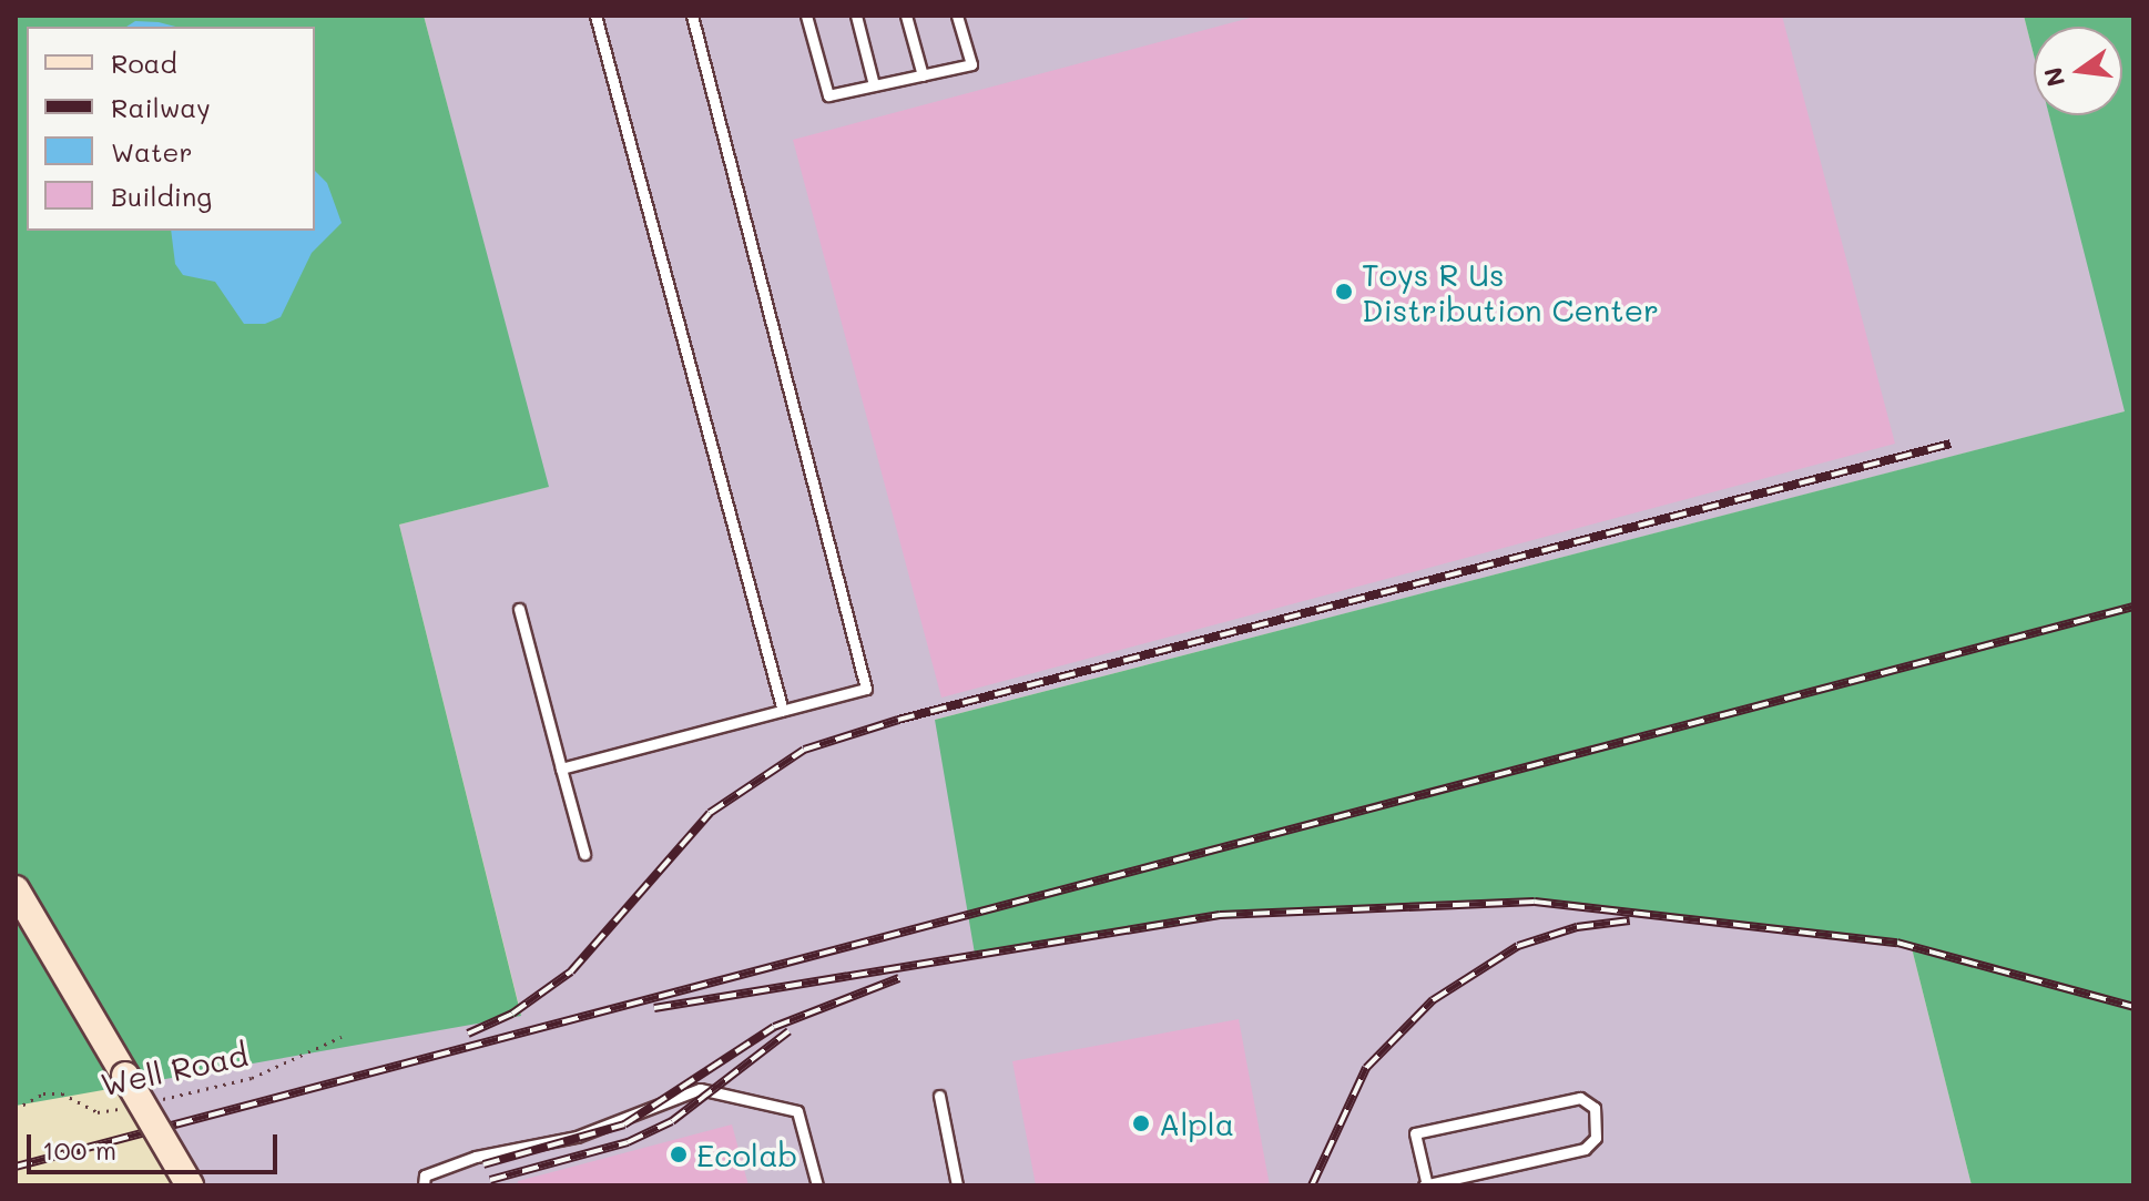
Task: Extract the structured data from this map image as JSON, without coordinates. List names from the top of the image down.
{
  "streets": {
    "path": ["Well Road"]
  },
  "places": ["Toys R Us Distribution Center", "Alpla", "Ecolab"],
  "legend": [
    "Road",
    "Railway",
    "Water",
    "Building"
  ],
  "scale_bar": "100 m",
  "north": "left"
}
